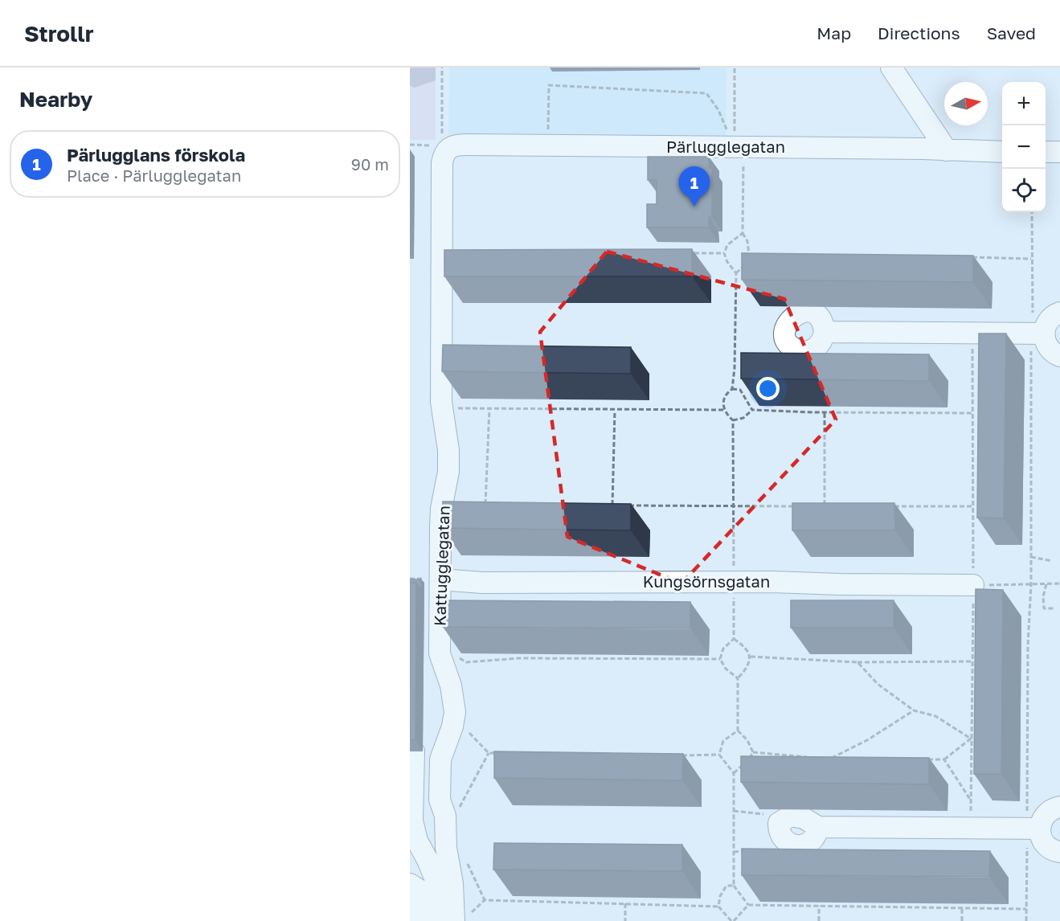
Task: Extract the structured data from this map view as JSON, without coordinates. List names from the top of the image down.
{
  "streets": {
    "street": ["Pärlugglegatan", "Kattugglegatan", "Kungsörnsgatan"]
  },
  "crossings": [
    ["Pärlugglegatan", "Kattugglegatan"],
    ["Kattugglegatan", "Kungsörnsgatan"]
  ],
  "north": "right",
  "page": {
    "header": "Strollr",
    "nav": ["Map", "Directions", "Saved"],
    "heading": "Nearby",
    "map_buttons": ["+", "−"],
    "list": [
      {
        "mark": "1",
        "name": "Pärlugglans förskola",
        "note": "Place · Pärlugglegatan",
        "value": "90 m"
      }
    ],
    "pins": "1"
  }
}
